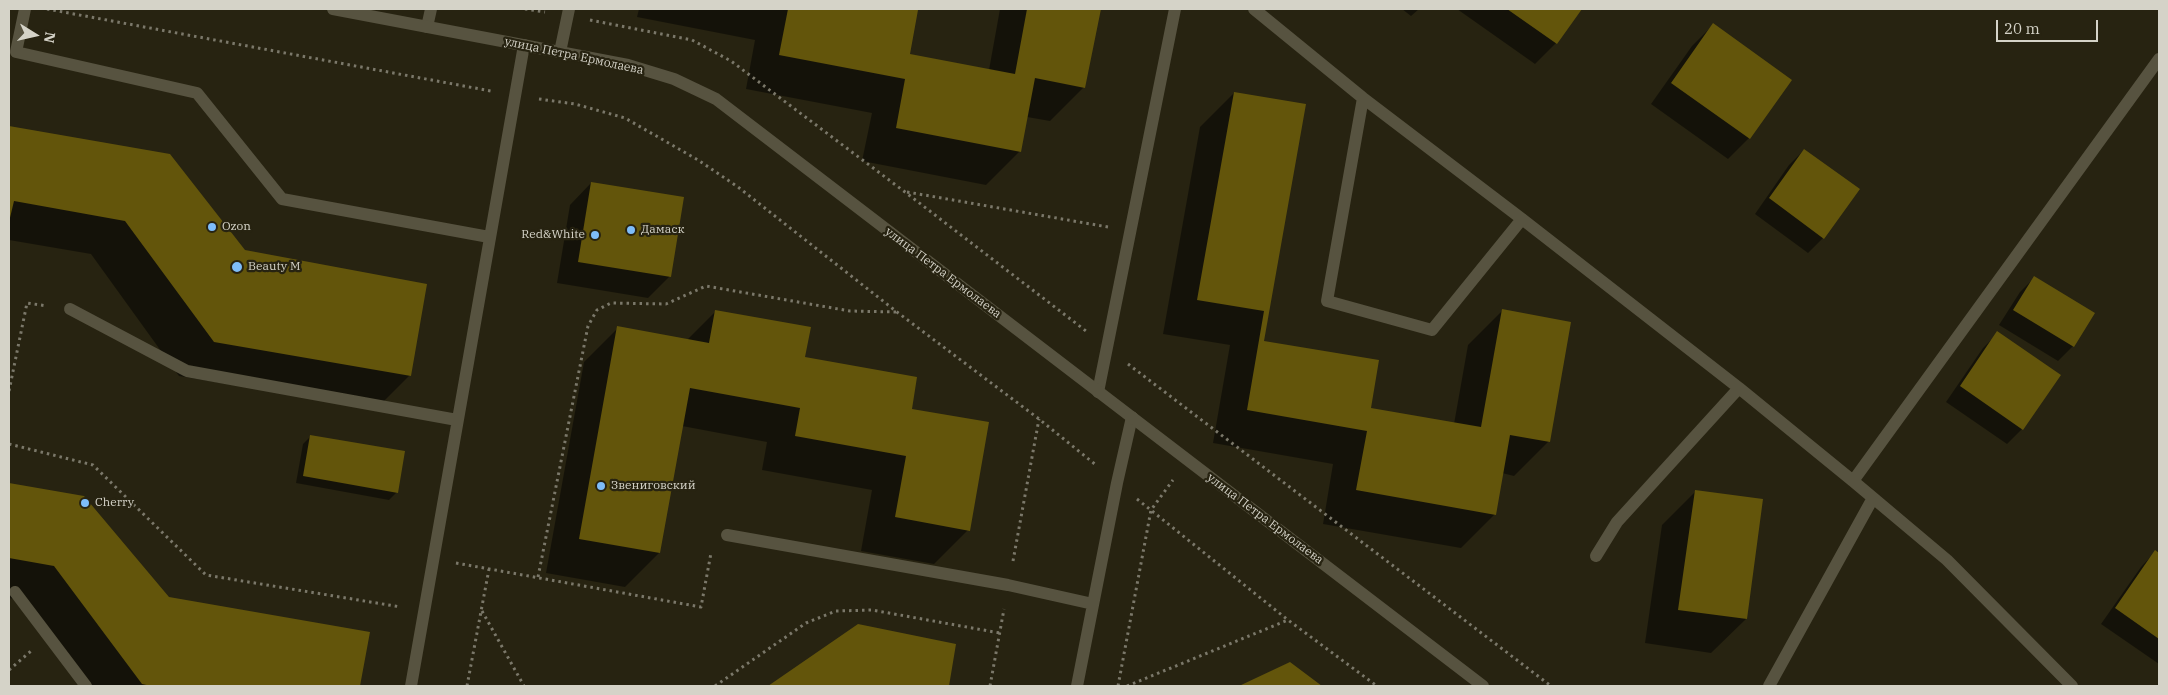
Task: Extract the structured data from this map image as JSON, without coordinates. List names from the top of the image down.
{
  "streets": {
    "street": ["улица Петра Ермолаева"]
  },
  "places": [
    "Ozon",
    "Дамаск",
    "Red&White",
    "Beauty M",
    "Звениговский",
    "Cherry"
  ],
  "scale_bar": "20 m",
  "north": "right"
}
